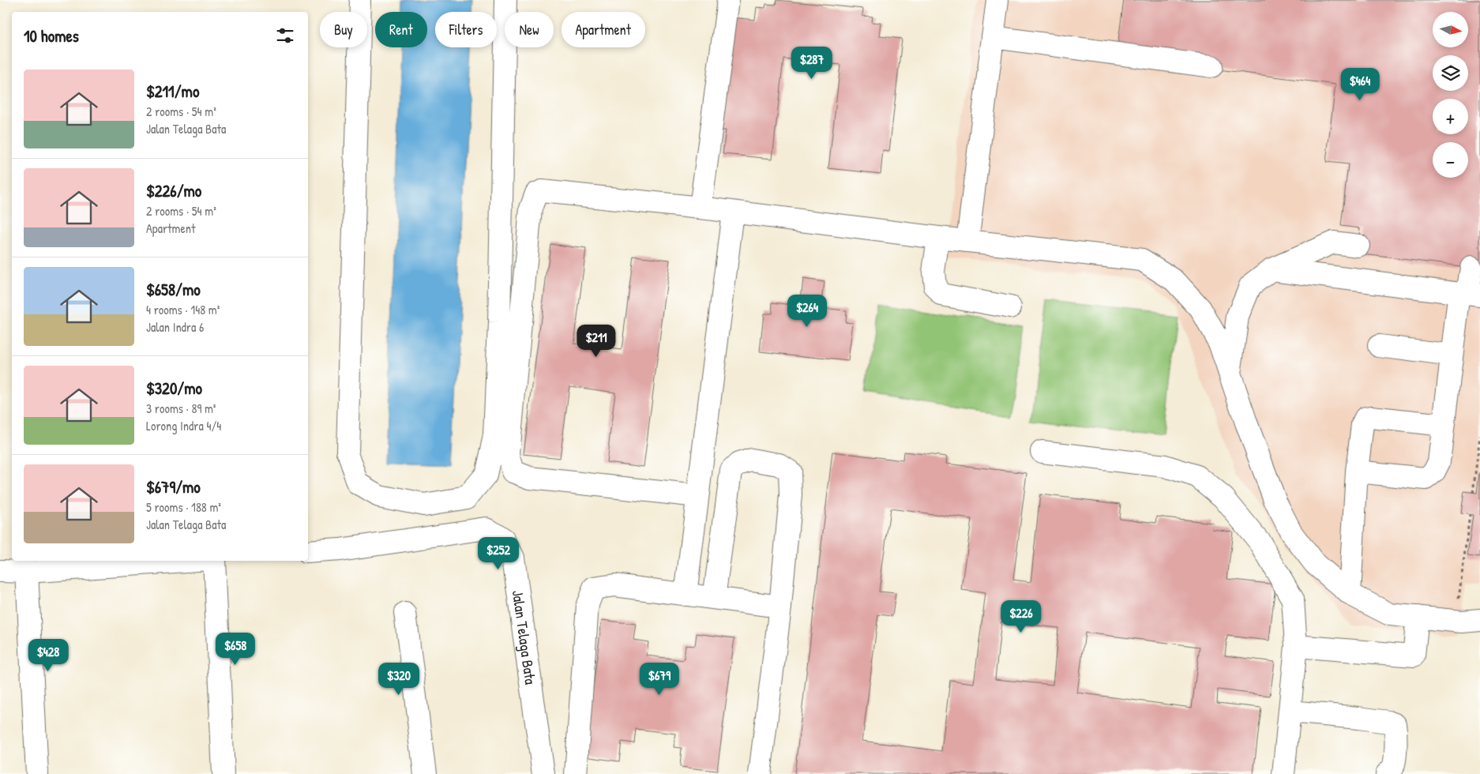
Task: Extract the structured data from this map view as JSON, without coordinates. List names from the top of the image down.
{
  "streets": {
    "street": ["Jalan Telaga Bata"]
  },
  "north": "right",
  "page": {
    "map_buttons": ["+", "−"],
    "chip": [
      "Buy",
      "Rent",
      "Filters",
      "New",
      "Apartment"
    ],
    "heading": "10 homes",
    "price": [
      "$287",
      "$464",
      "$264",
      "$211",
      "$252",
      "$226",
      "$658",
      "$428",
      "$320",
      "$679"
    ],
    "list": [
      {
        "name": "$211/mo",
        "note": "2 rooms · 54 m² · Jalan Telaga Bata"
      },
      {
        "name": "$226/mo",
        "note": "2 rooms · 54 m² · Apartment"
      },
      {
        "name": "$658/mo",
        "note": "4 rooms · 148 m² · Jalan Indra 6"
      },
      {
        "name": "$320/mo",
        "note": "3 rooms · 89 m² · Lorong Indra 4/4"
      },
      {
        "name": "$679/mo",
        "note": "5 rooms · 188 m² · Jalan Telaga Bata"
      }
    ]
  }
}
